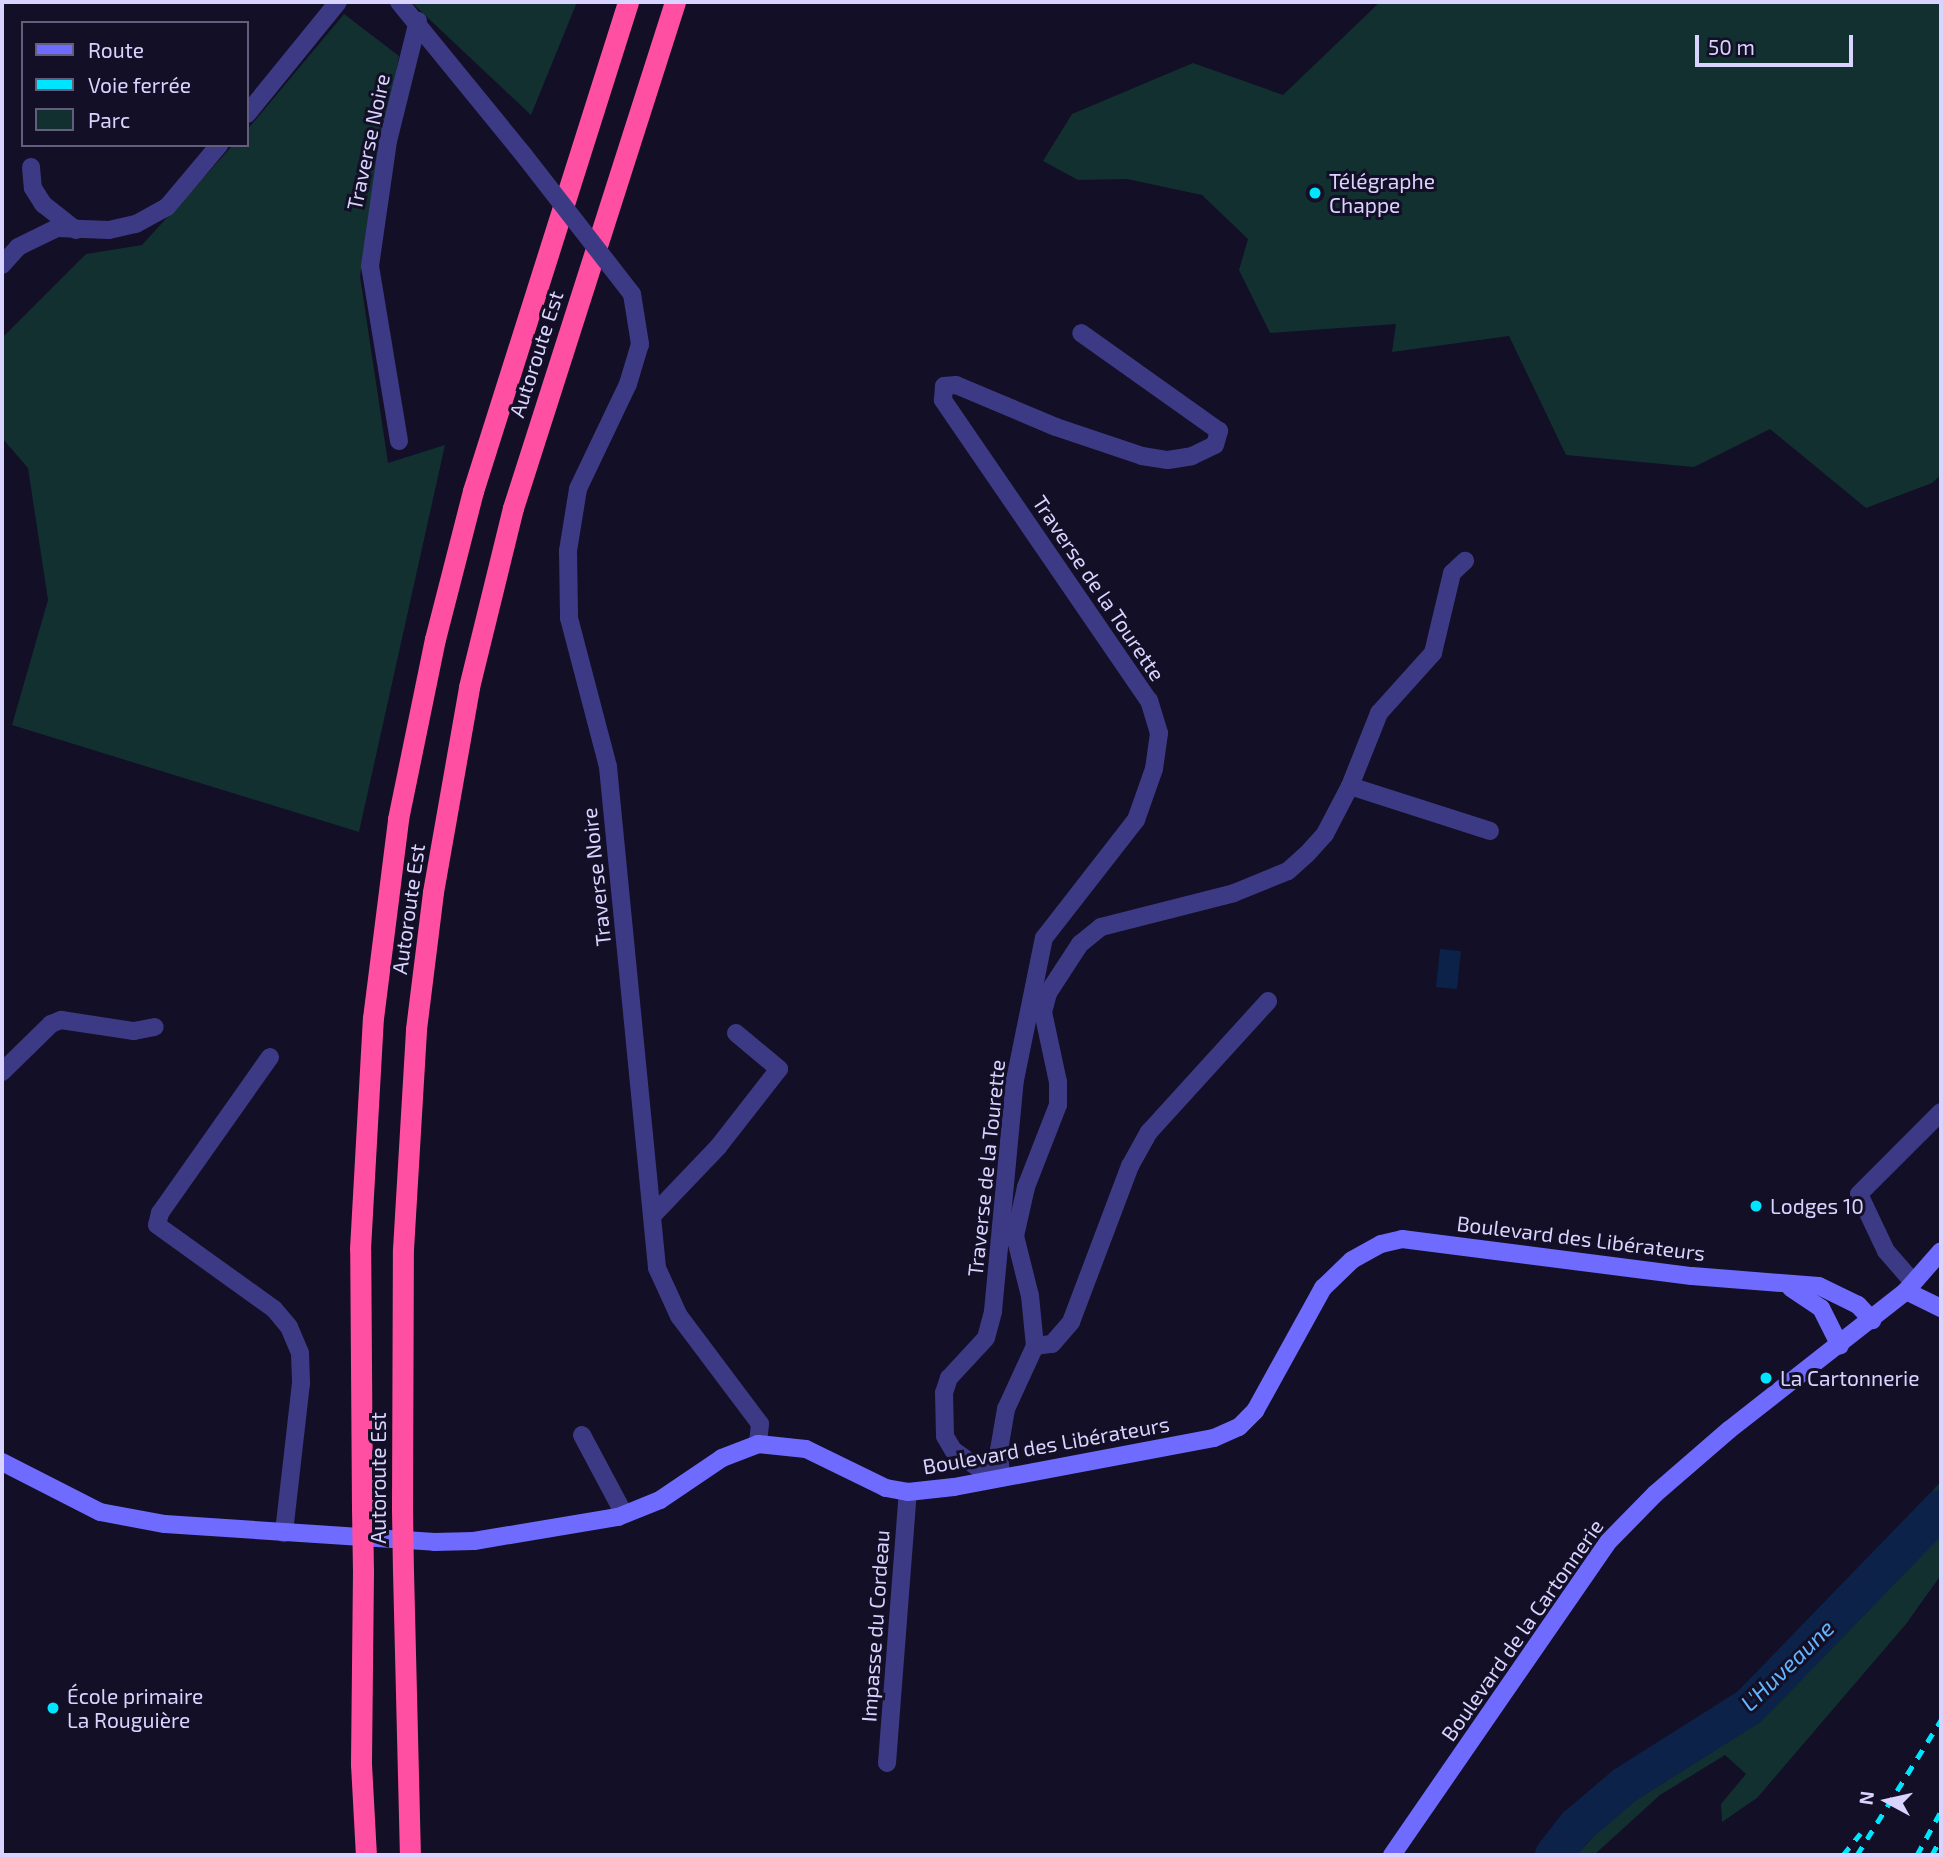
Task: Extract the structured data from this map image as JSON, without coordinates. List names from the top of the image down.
{
  "streets": {
    "highway": ["Autoroute Est"],
    "street": [
      "Traverse Noire",
      "Traverse de la Tourette",
      "Boulevard des Libérateurs",
      "Impasse du Cordeau",
      "Boulevard de la Cartonnerie"
    ]
  },
  "crossings": [
    ["Traverse Noire", "Boulevard des Libérateurs"],
    ["Traverse de la Tourette", "Boulevard des Libérateurs"],
    ["Boulevard des Libérateurs", "Impasse du Cordeau"],
    ["Boulevard des Libérateurs", "Boulevard de la Cartonnerie"]
  ],
  "water": ["L'Huveaune"],
  "places": [
    "Télégraphe Chappe",
    "Lodges 10",
    "La Cartonnerie",
    "École primaire La Rouguière"
  ],
  "legend": ["Route", "Voie ferrée", "Parc"],
  "scale_bar": "50 m",
  "north": "left"
}
